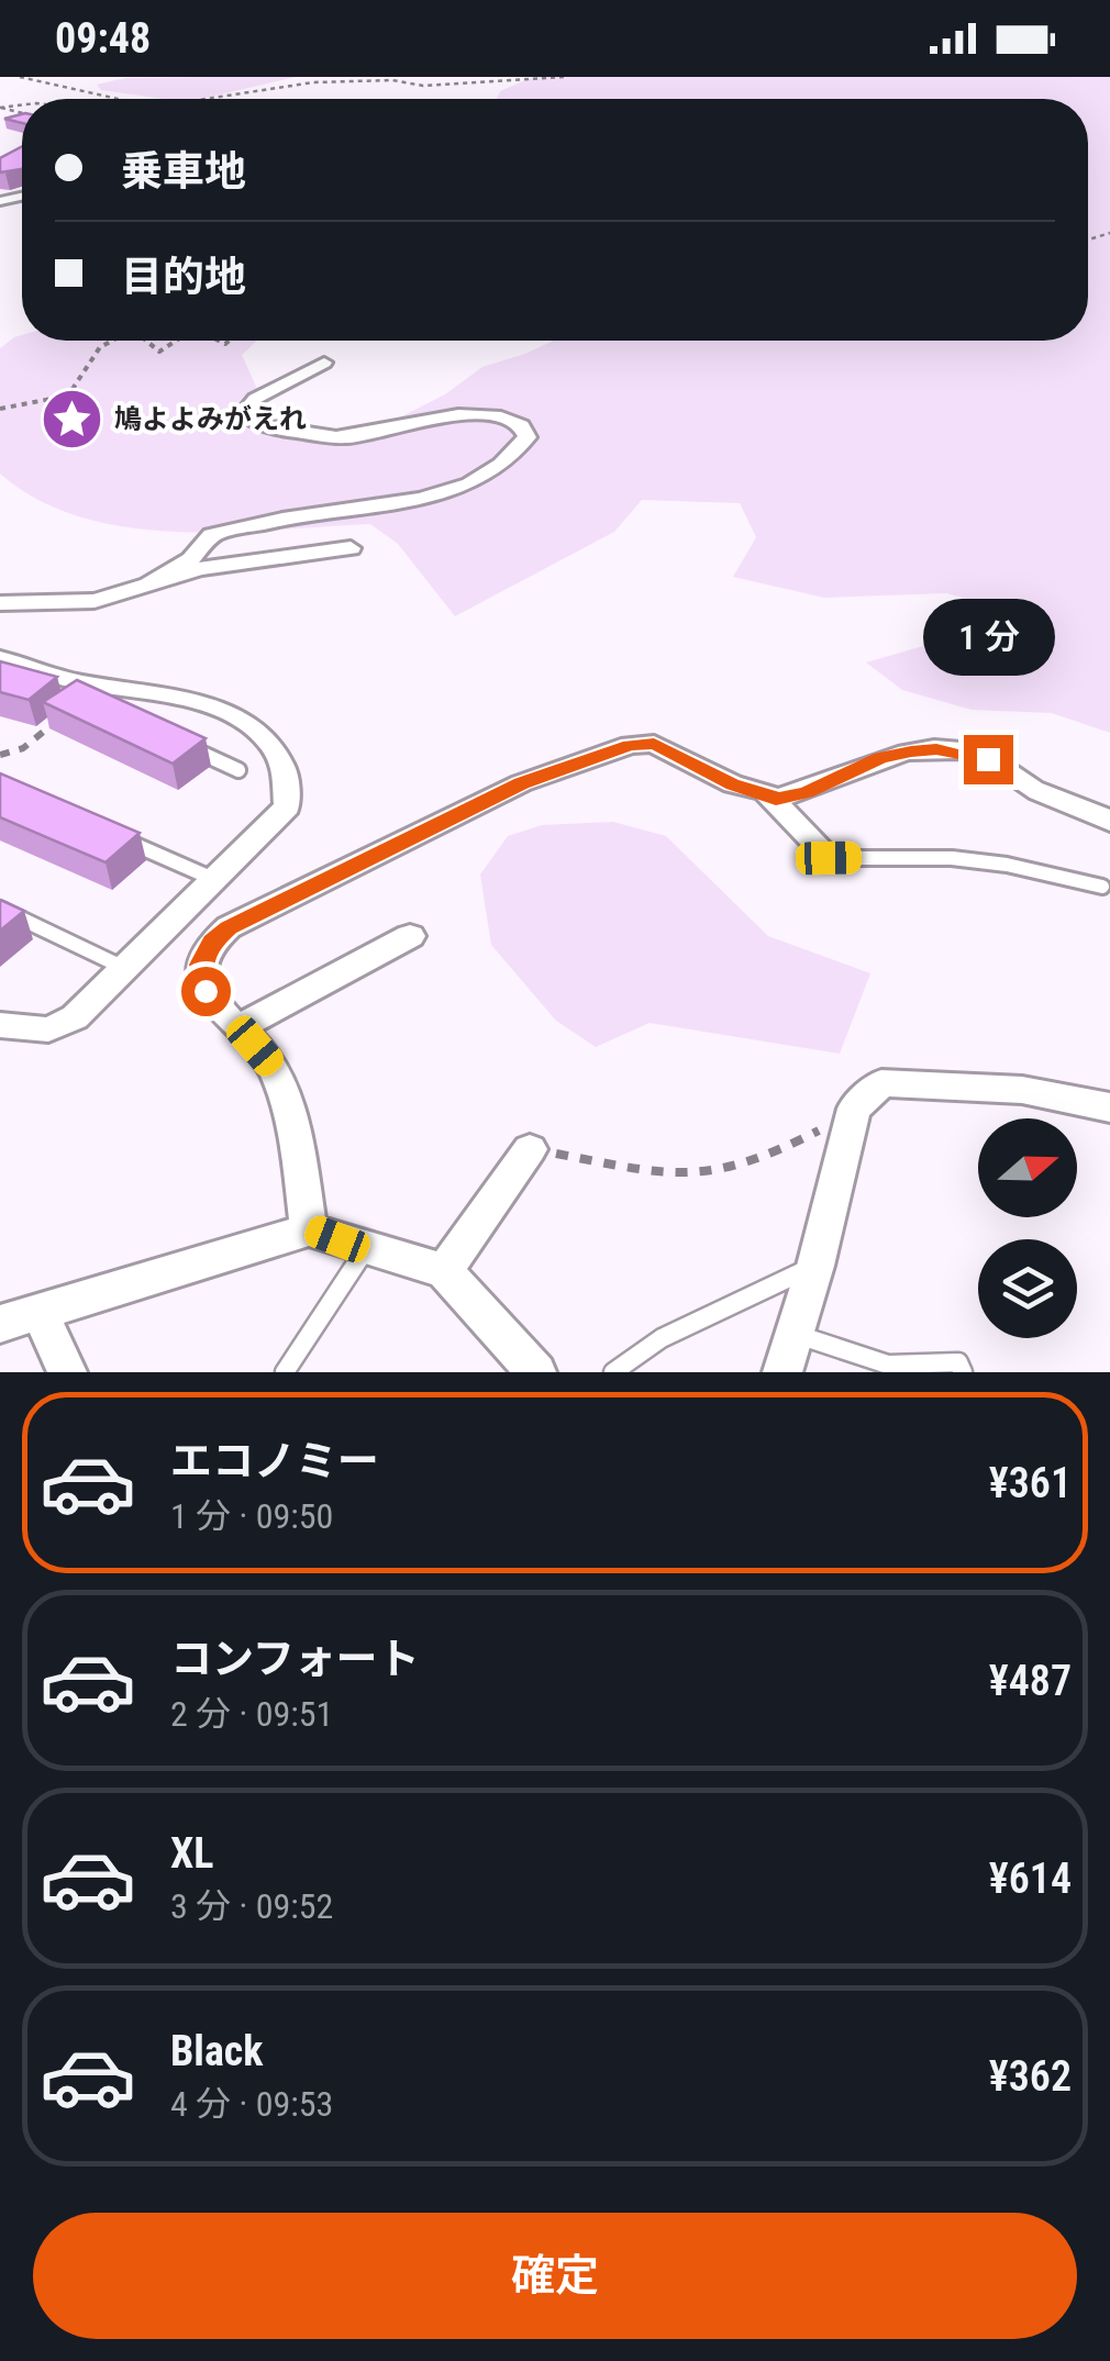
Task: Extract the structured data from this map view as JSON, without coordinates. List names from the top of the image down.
{
  "places": {
    "place": ["鳩よよみがえれ"]
  },
  "north": "right",
  "page": {
    "status": "09:48",
    "banner": ["乗車地", "目的地"],
    "bubble": "1 分",
    "list": [
      {
        "name": "エコノミー",
        "note": "1 分 · 09:50",
        "value": "¥361"
      },
      {
        "name": "コンフォート",
        "note": "2 分 · 09:51",
        "value": "¥487"
      },
      {
        "name": "XL",
        "note": "3 分 · 09:52",
        "value": "¥614"
      },
      {
        "name": "Black",
        "note": "4 分 · 09:53",
        "value": "¥362"
      }
    ],
    "buttons": "確定"
  }
}
